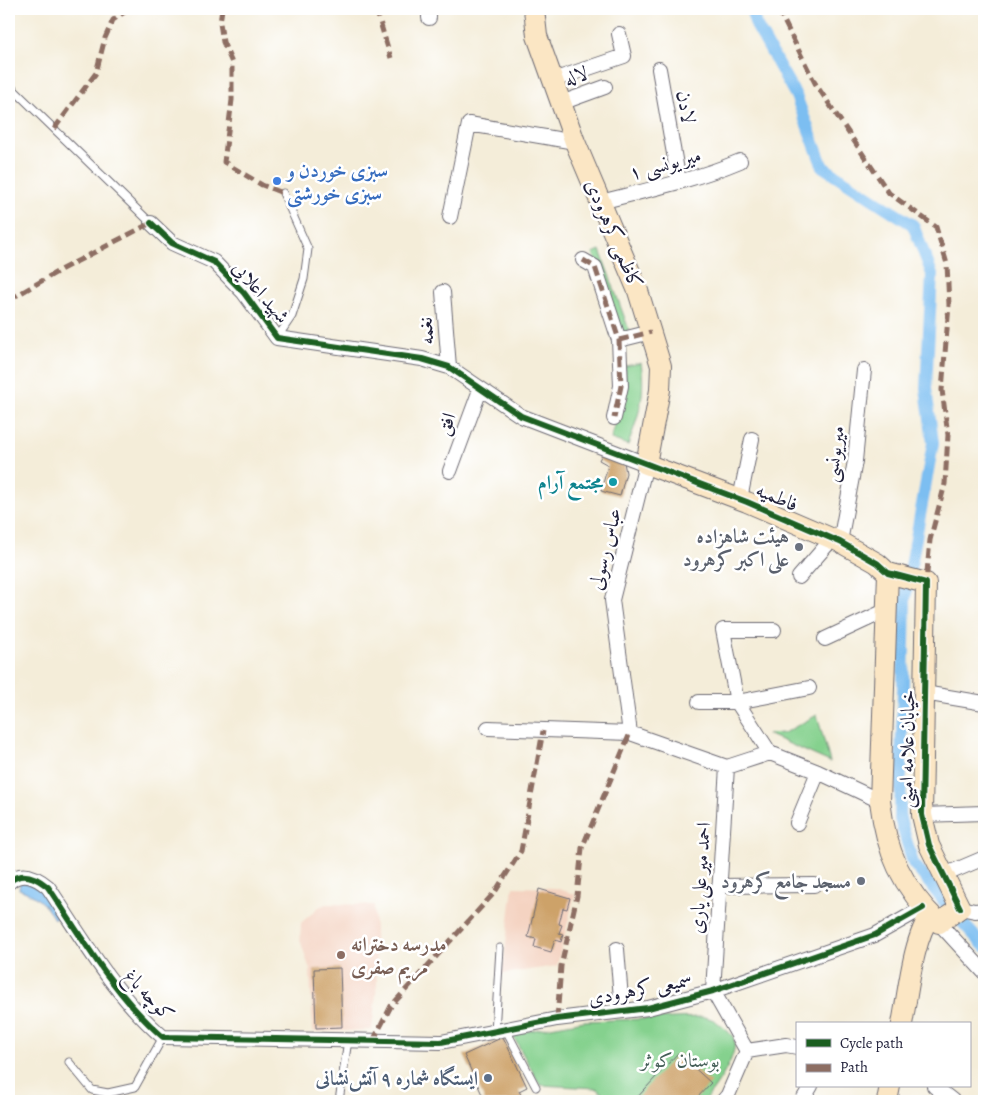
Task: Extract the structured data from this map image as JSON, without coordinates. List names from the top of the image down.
{
  "streets": {
    "street": [
      "لاله",
      "لادن",
      "میر یونسی ۱",
      "کاظمی کرهرودی",
      "شهید اعلایی",
      "نغمه",
      "افق",
      "میریونسی",
      "فاطمیه",
      "عباس رسولی",
      "خیابان علامه امینی",
      "احمد میر علی یاری",
      "سمیعی کرهرودی",
      "کوچه باغ"
    ]
  },
  "crossings": [
    ["لاله", "کاظمی کرهرودی"],
    ["لادن", "میر یونسی ۱"],
    ["میر یونسی ۱", "کاظمی کرهرودی"],
    ["کاظمی کرهرودی", "فاطمیه"],
    ["کاظمی کرهرودی", "عباس رسولی"],
    ["شهید اعلایی", "نغمه"],
    ["میریونسی", "فاطمیه"],
    ["فاطمیه", "عباس رسولی"],
    ["فاطمیه", "خیابان علامه امینی"],
    ["خیابان علامه امینی", "سمیعی کرهرودی"],
    ["احمد میر علی یاری", "سمیعی کرهرودی"],
    ["سمیعی کرهرودی", "کوچه باغ"]
  ],
  "parks": ["بوستان کوثر"],
  "places": [
    "سبزی خوردن و سبزی خورشتی",
    "مجتمع آرام",
    "هیئت شاهزاده علی اکبر کرهرود",
    "مسجد جامع کرهرود",
    "مدرسه دخترانه مریم صفری",
    "ایستگاه شماره ۹ آتش‌نشانی"
  ],
  "legend": ["Cycle path", "Path"]
}
